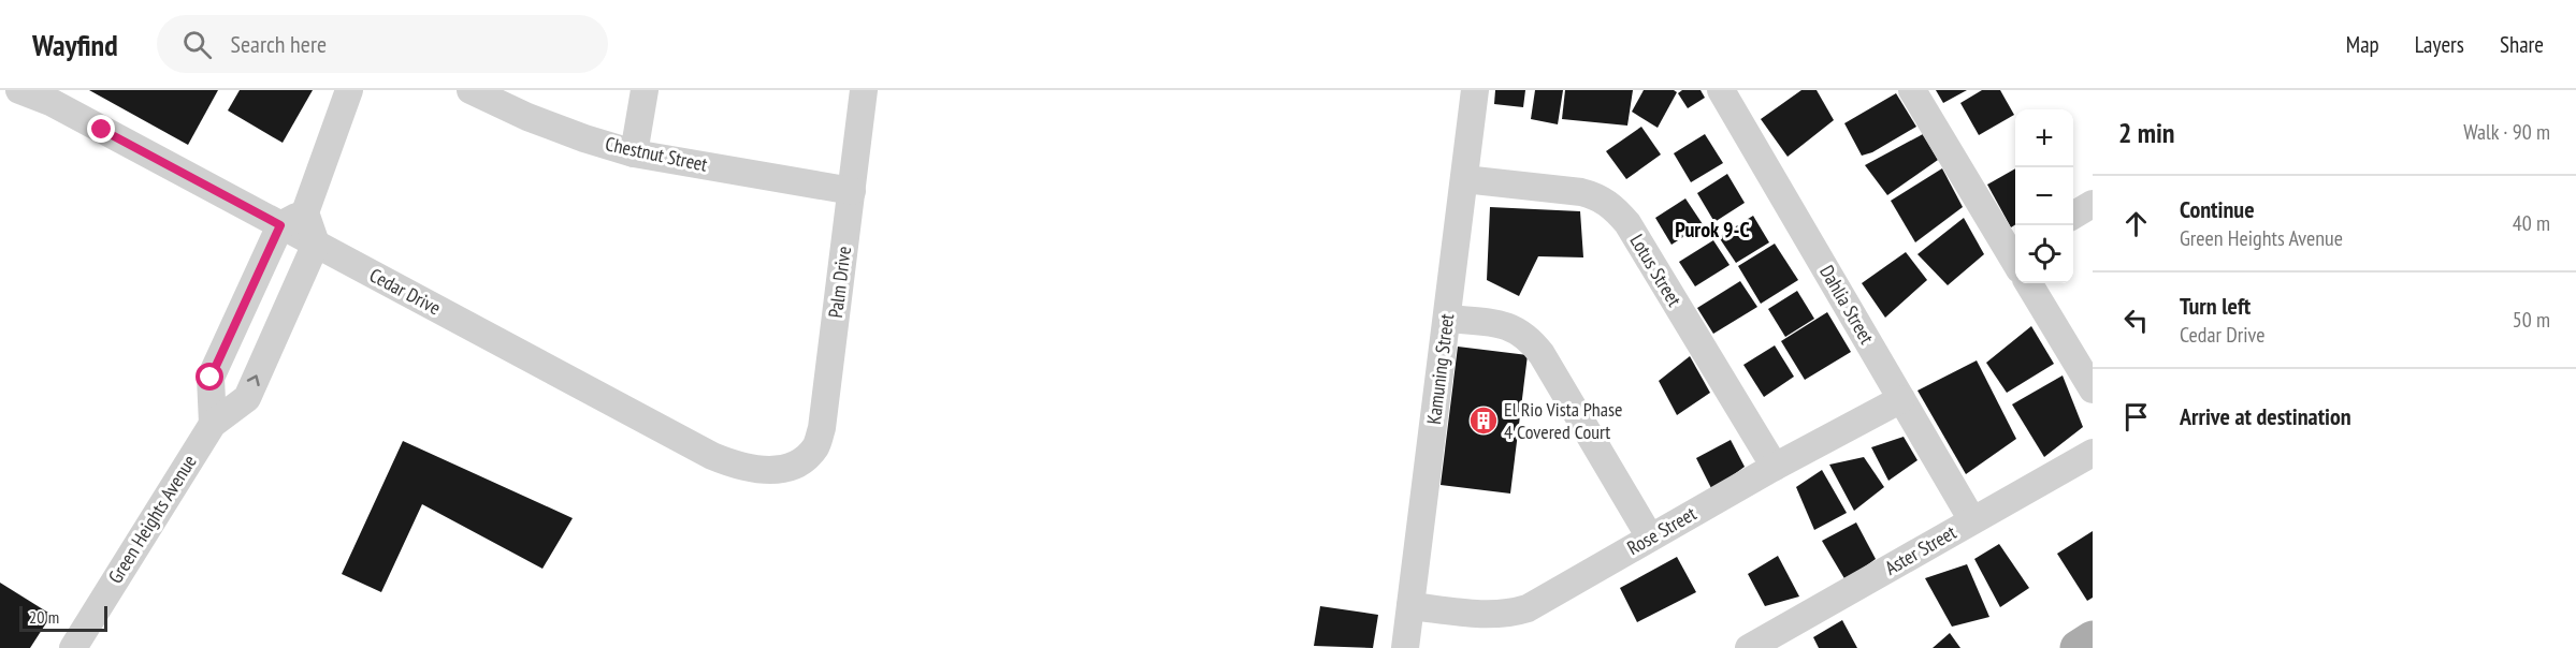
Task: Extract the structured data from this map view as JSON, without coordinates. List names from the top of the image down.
{
  "streets": {
    "street": [
      "Chestnut Street",
      "Lotus Street",
      "Palm Drive",
      "Cedar Drive",
      "Dahlia Street",
      "Kamuning Street",
      "Green Heights Avenue",
      "Rose Street",
      "Aster Street"
    ]
  },
  "crossings": [
    ["Chestnut Street", "Palm Drive"],
    ["Lotus Street", "Kamuning Street"],
    ["Lotus Street", "Rose Street"],
    ["Palm Drive", "Cedar Drive"],
    ["Cedar Drive", "Green Heights Avenue"],
    ["Dahlia Street", "Rose Street"],
    ["Dahlia Street", "Aster Street"],
    ["Kamuning Street", "Rose Street"]
  ],
  "districts": ["Purok 9-C"],
  "places": {
    "building": ["El Rio Vista Phase 4 Covered Court"]
  },
  "scale_bar": "20 m",
  "page": {
    "header": "Wayfind",
    "search": "Search here",
    "nav": ["Map", "Layers", "Share"],
    "heading": ["2 min", "Walk · 90 m"],
    "map_buttons": ["+", "−"],
    "list": [
      ["Continue", "Green Heights Avenue", "40 m"],
      ["Turn left", "Cedar Drive", "50 m"],
      "Arrive at destination"
    ],
    "scale": "20 m"
  }
}
